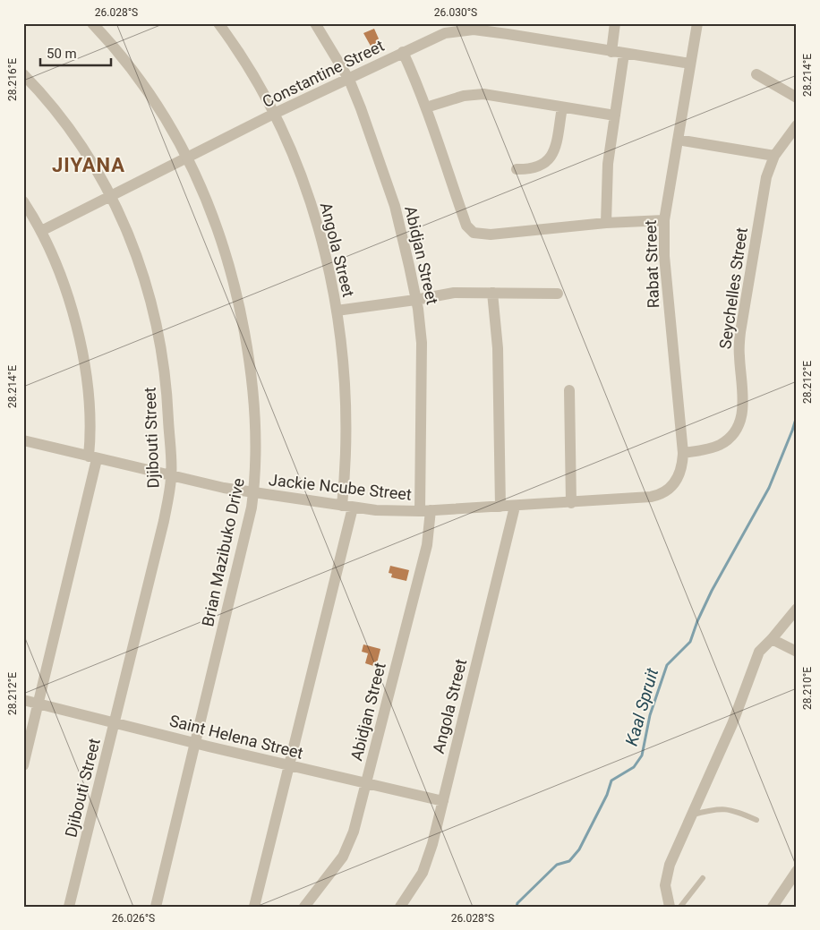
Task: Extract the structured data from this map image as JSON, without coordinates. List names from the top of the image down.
{
  "streets": {
    "street": [
      "Constantine Street",
      "Angola Street",
      "Abidjan Street",
      "Rabat Street",
      "Seychelles Street",
      "Djibouti Street",
      "Jackie Ncube Street",
      "Brian Mazibuko Drive",
      "Saint Helena Street"
    ]
  },
  "crossings": [
    ["Constantine Street", "Angola Street"],
    ["Constantine Street", "Abidjan Street"],
    ["Constantine Street", "Rabat Street"],
    ["Constantine Street", "Djibouti Street"],
    ["Constantine Street", "Brian Mazibuko Drive"],
    ["Angola Street", "Jackie Ncube Street"],
    ["Angola Street", "Saint Helena Street"],
    ["Abidjan Street", "Jackie Ncube Street"],
    ["Abidjan Street", "Saint Helena Street"],
    ["Rabat Street", "Seychelles Street"],
    ["Rabat Street", "Jackie Ncube Street"],
    ["Djibouti Street", "Jackie Ncube Street"],
    ["Djibouti Street", "Saint Helena Street"],
    ["Jackie Ncube Street", "Brian Mazibuko Drive"],
    ["Brian Mazibuko Drive", "Saint Helena Street"]
  ],
  "districts": ["JIYANA"],
  "water": ["Kaal Spruit"],
  "scale_bar": "50 m",
  "coordinates": [
    "26.028°S",
    "26.030°S",
    "28.214°E",
    "28.216°E",
    "28.212°E",
    "28.210°E",
    "26.026°S"
  ]
}
